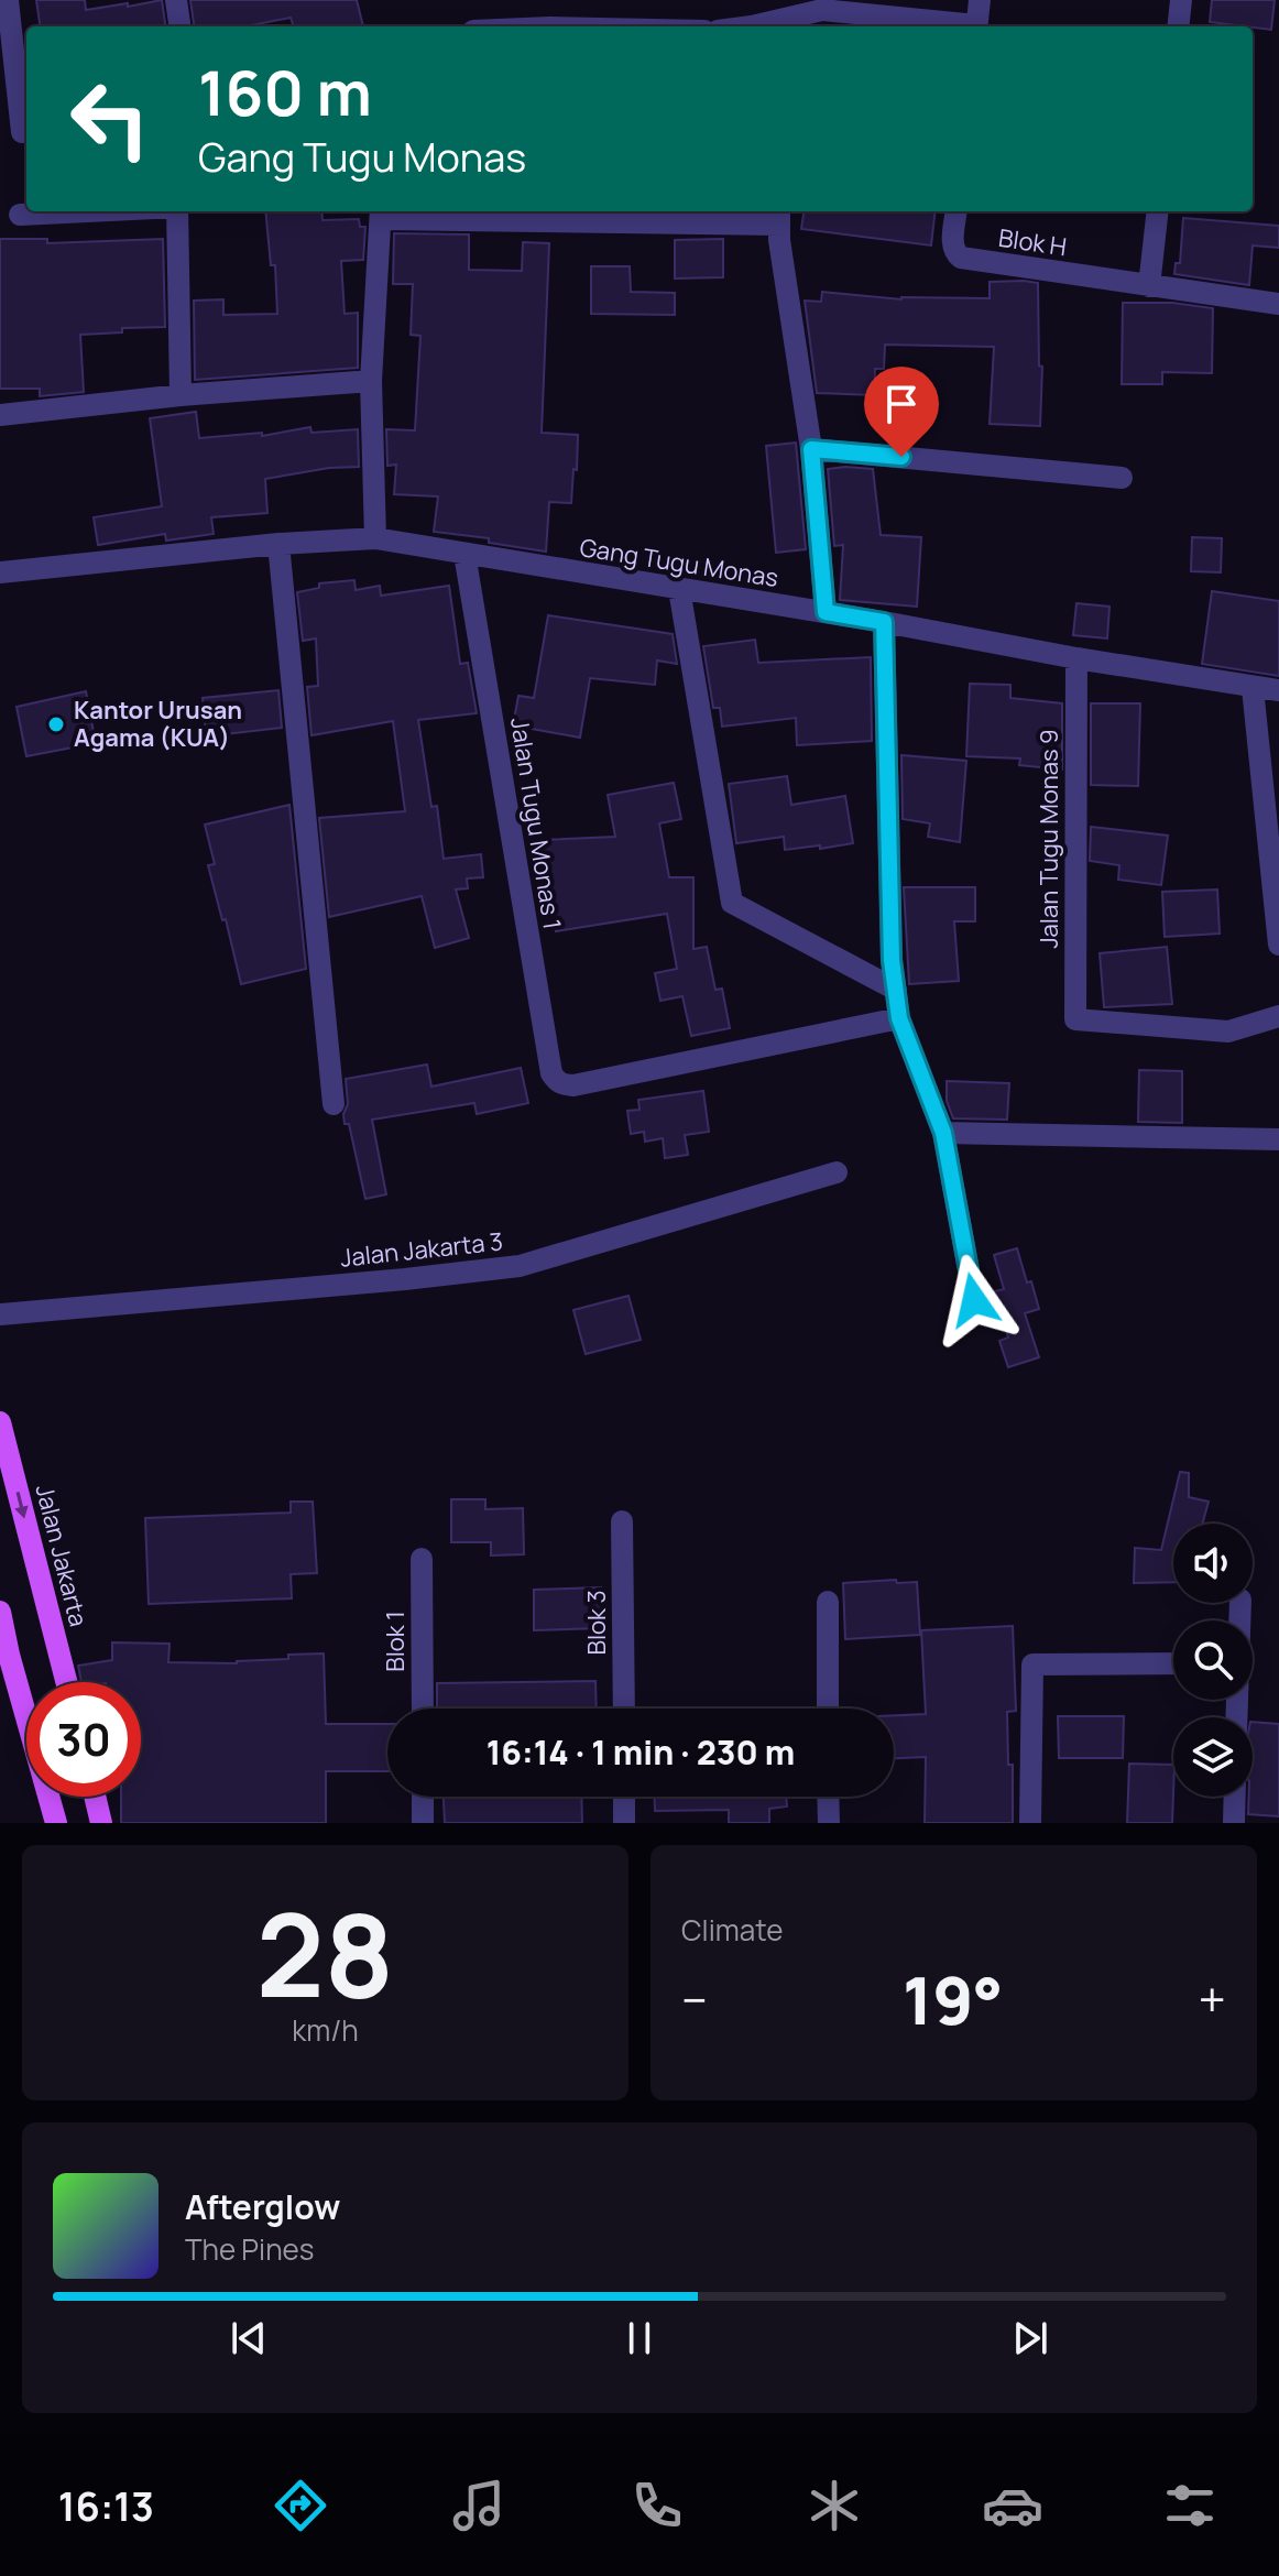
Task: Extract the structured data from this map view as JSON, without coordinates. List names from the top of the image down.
{
  "streets": {
    "main road": ["Jalan Jakarta"],
    "street": [
      "Blok H",
      "Gang Tugu Monas",
      "Jalan Tugu Monas 1",
      "Jalan Tugu Monas 9",
      "Jalan Jakarta 3",
      "Blok 3",
      "Blok 1"
    ]
  },
  "crossings": [
    ["Gang Tugu Monas", "Jalan Tugu Monas 1"],
    ["Gang Tugu Monas", "Jalan Tugu Monas 9"]
  ],
  "places": ["Kantor Urusan Agama (KUA)"],
  "page": {
    "turn": ["160 m", "Gang Tugu Monas"],
    "limit": "30",
    "trip": "16:14 · 1 min · 230 m",
    "tile": [
      ["28", "km/h"],
      "Climate"
    ],
    "heat": ["−", "19°", "+"],
    "song": ["Afterglow", "The Pines"],
    "tabs": "16:13"
  }
}
